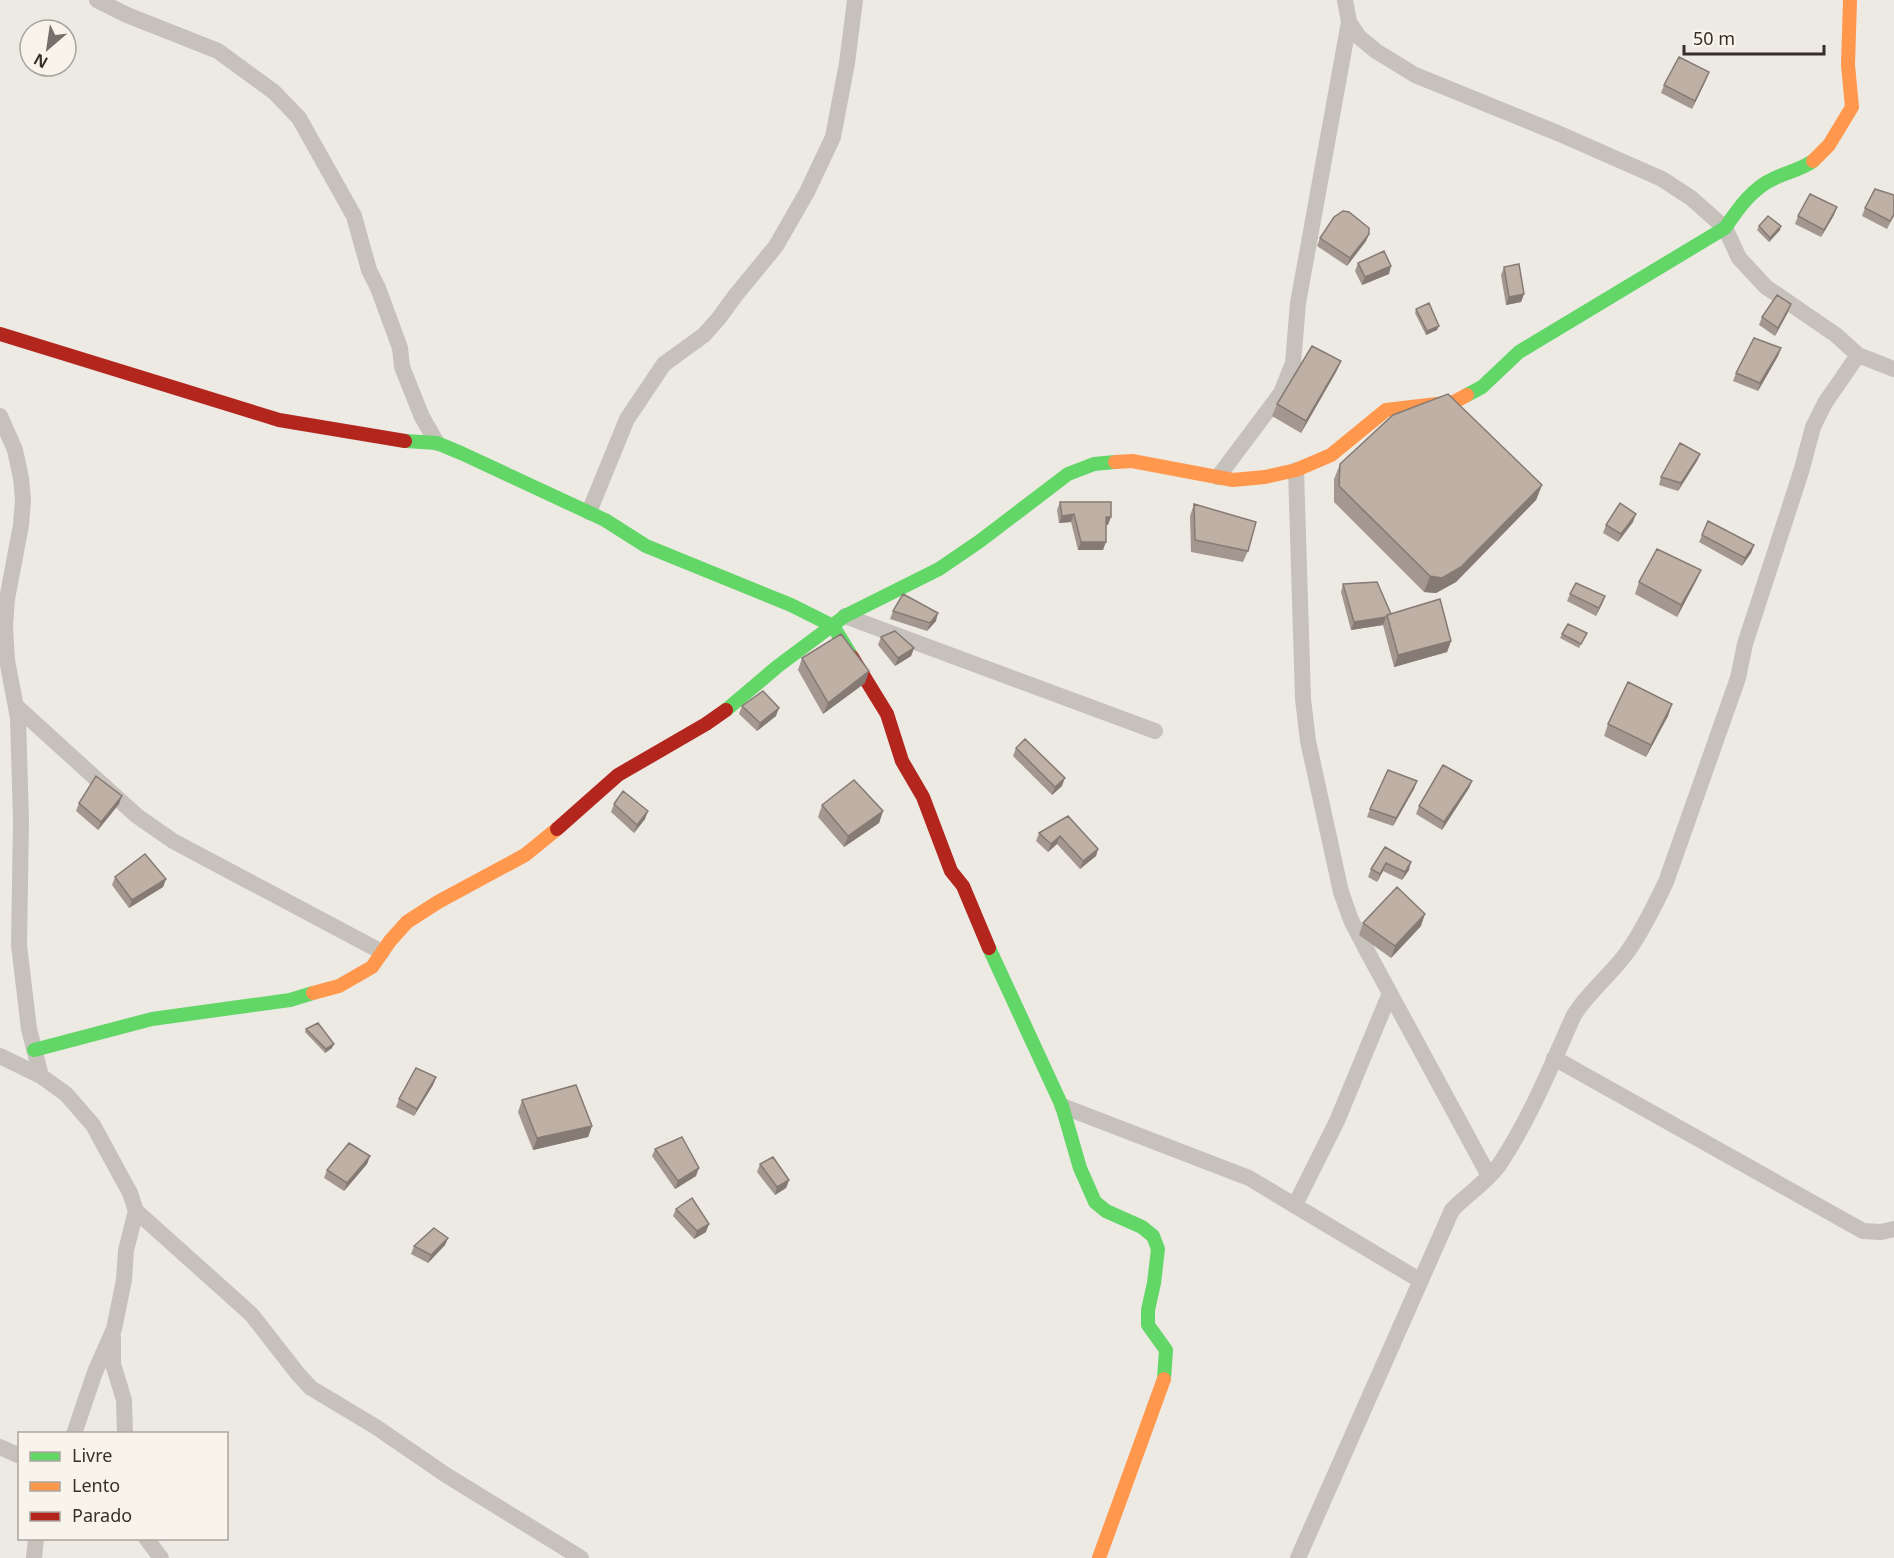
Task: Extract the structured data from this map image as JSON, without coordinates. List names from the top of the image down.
{
  "legend": ["Livre", "Lento", "Parado"],
  "scale_bar": "50 m",
  "north": "bottom left"
}
